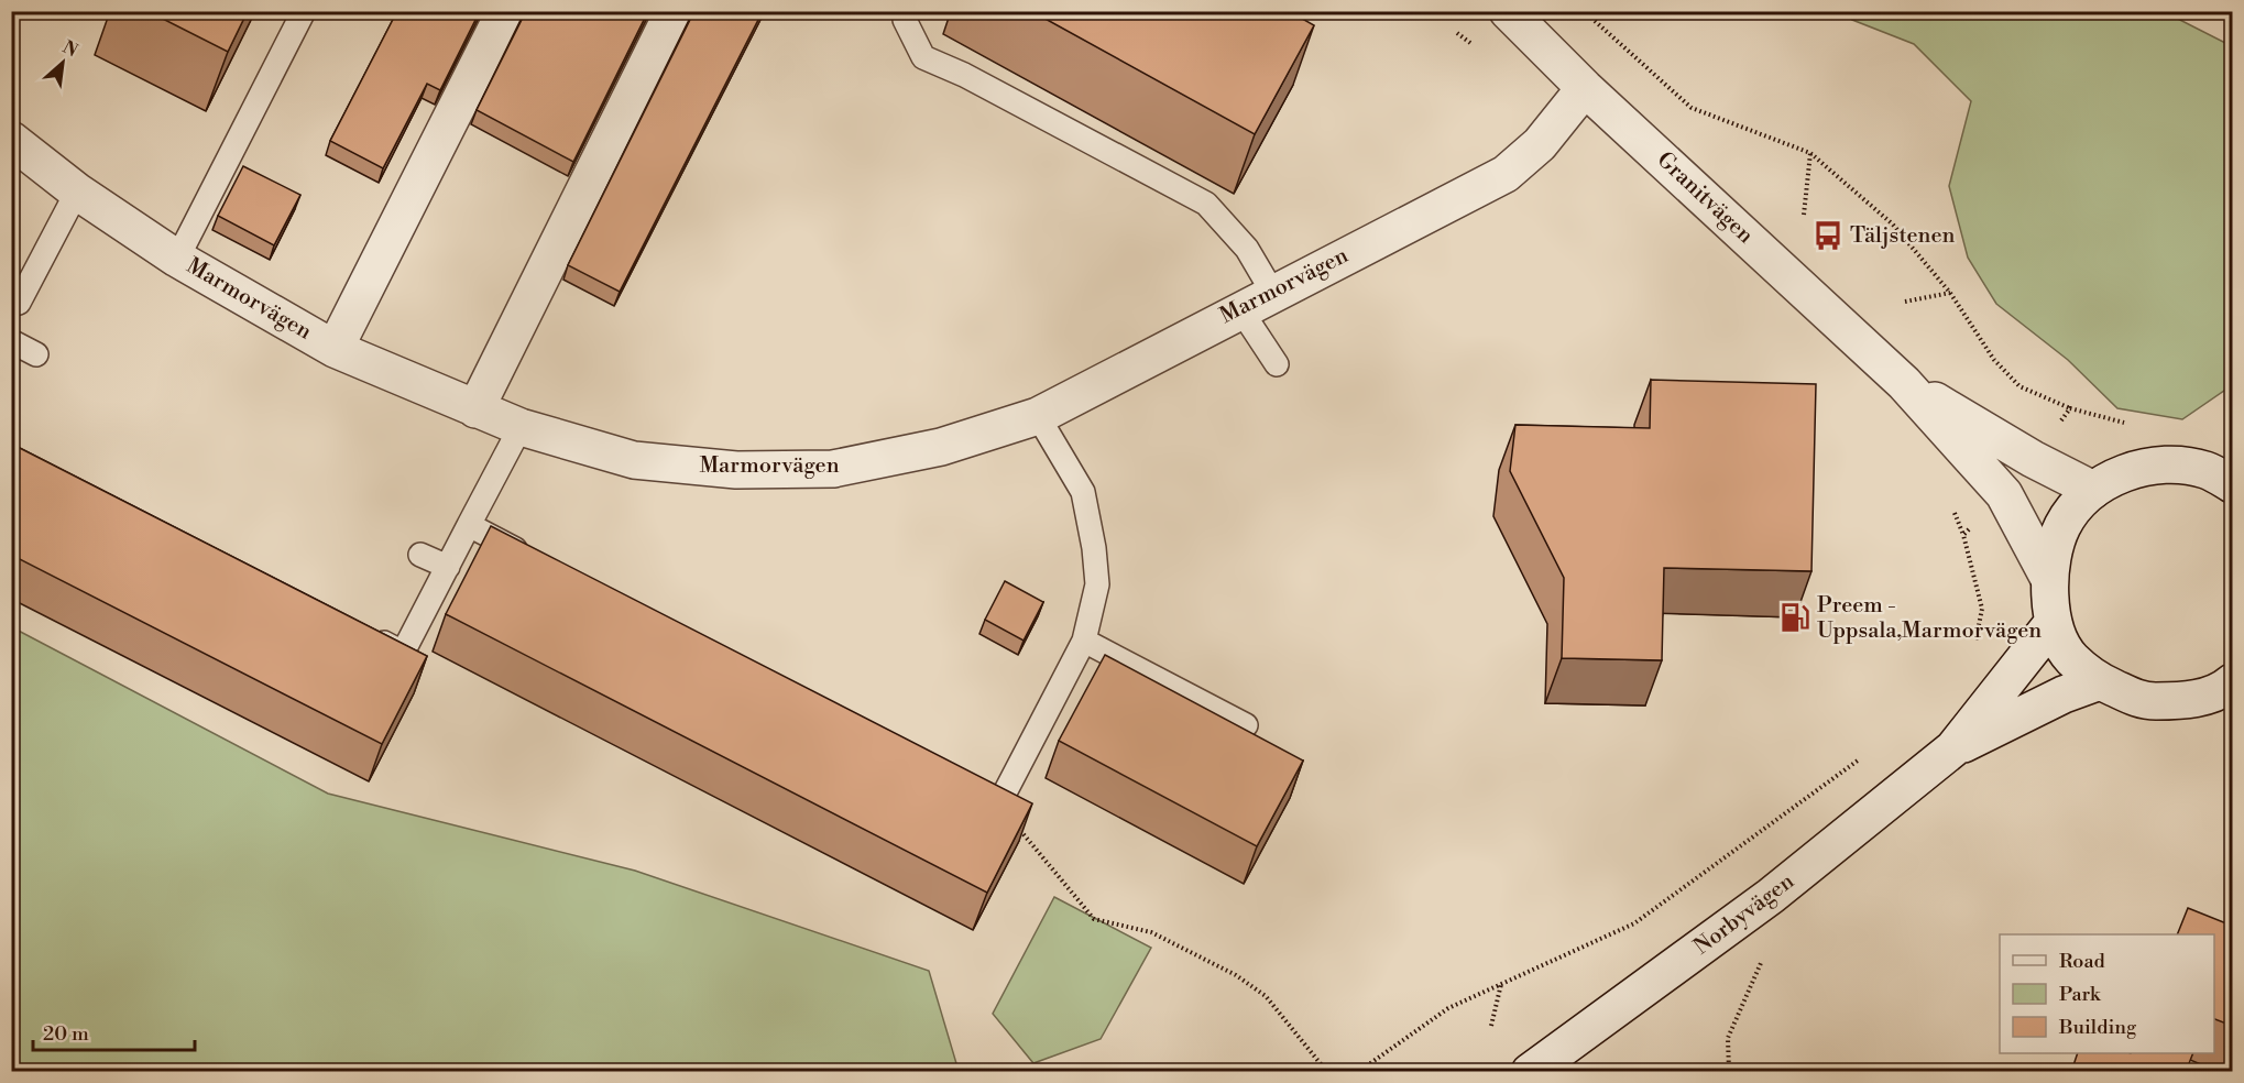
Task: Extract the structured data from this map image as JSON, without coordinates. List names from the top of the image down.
{
  "streets": {
    "street": ["Granitvägen", "Marmorvägen", "Norbyvägen"]
  },
  "crossings": [
    ["Granitvägen", "Marmorvägen"]
  ],
  "places": {
    "bus stop": ["Täljstenen"],
    "fuel station": ["Preem - Uppsala,Marmorvägen"]
  },
  "legend": ["Road", "Park", "Building"],
  "scale_bar": "20 m",
  "north": "top right"
}
